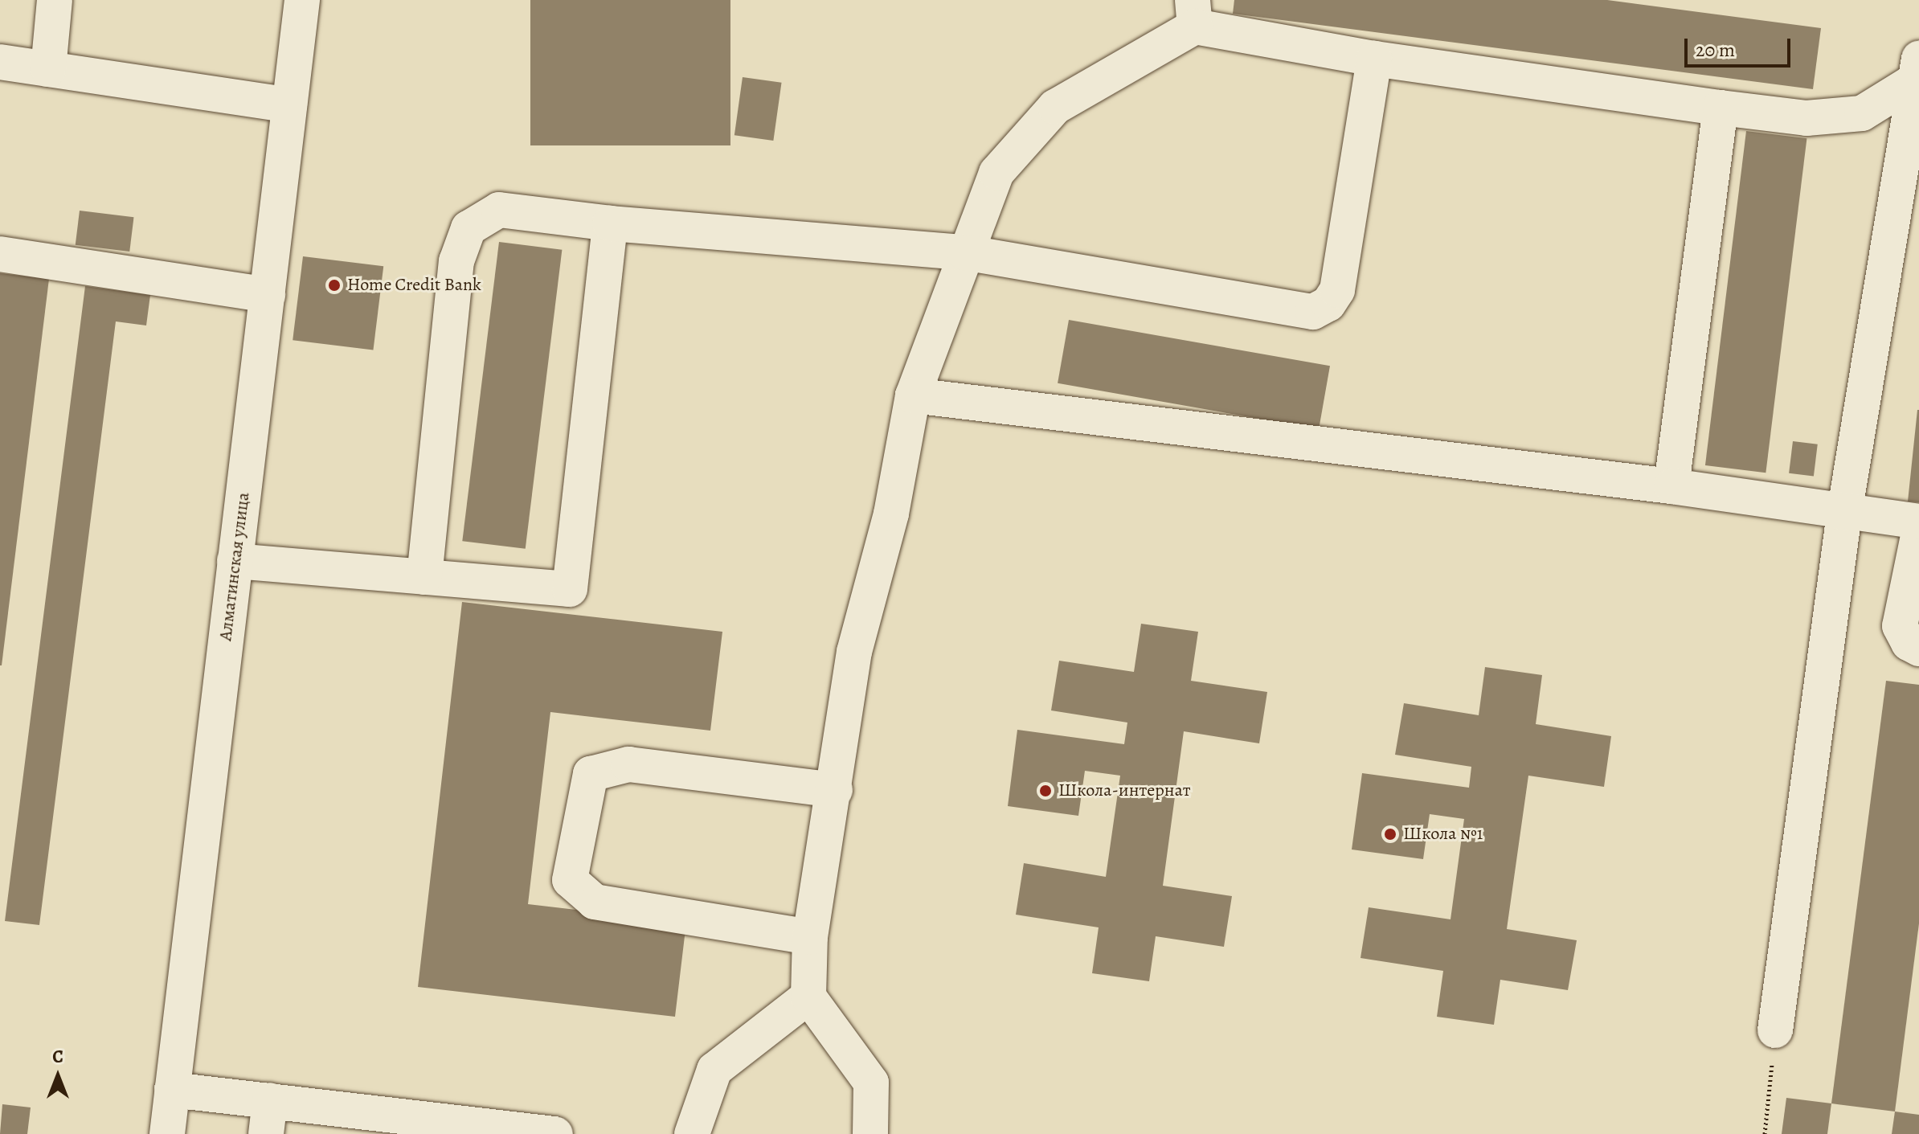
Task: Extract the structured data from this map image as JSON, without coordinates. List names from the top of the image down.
{
  "streets": {
    "street": ["Алматинская улица"]
  },
  "places": ["Home Credit Bank", "Школа-интернат", "Школа №1"],
  "scale_bar": "20 m",
  "north": "top"
}
